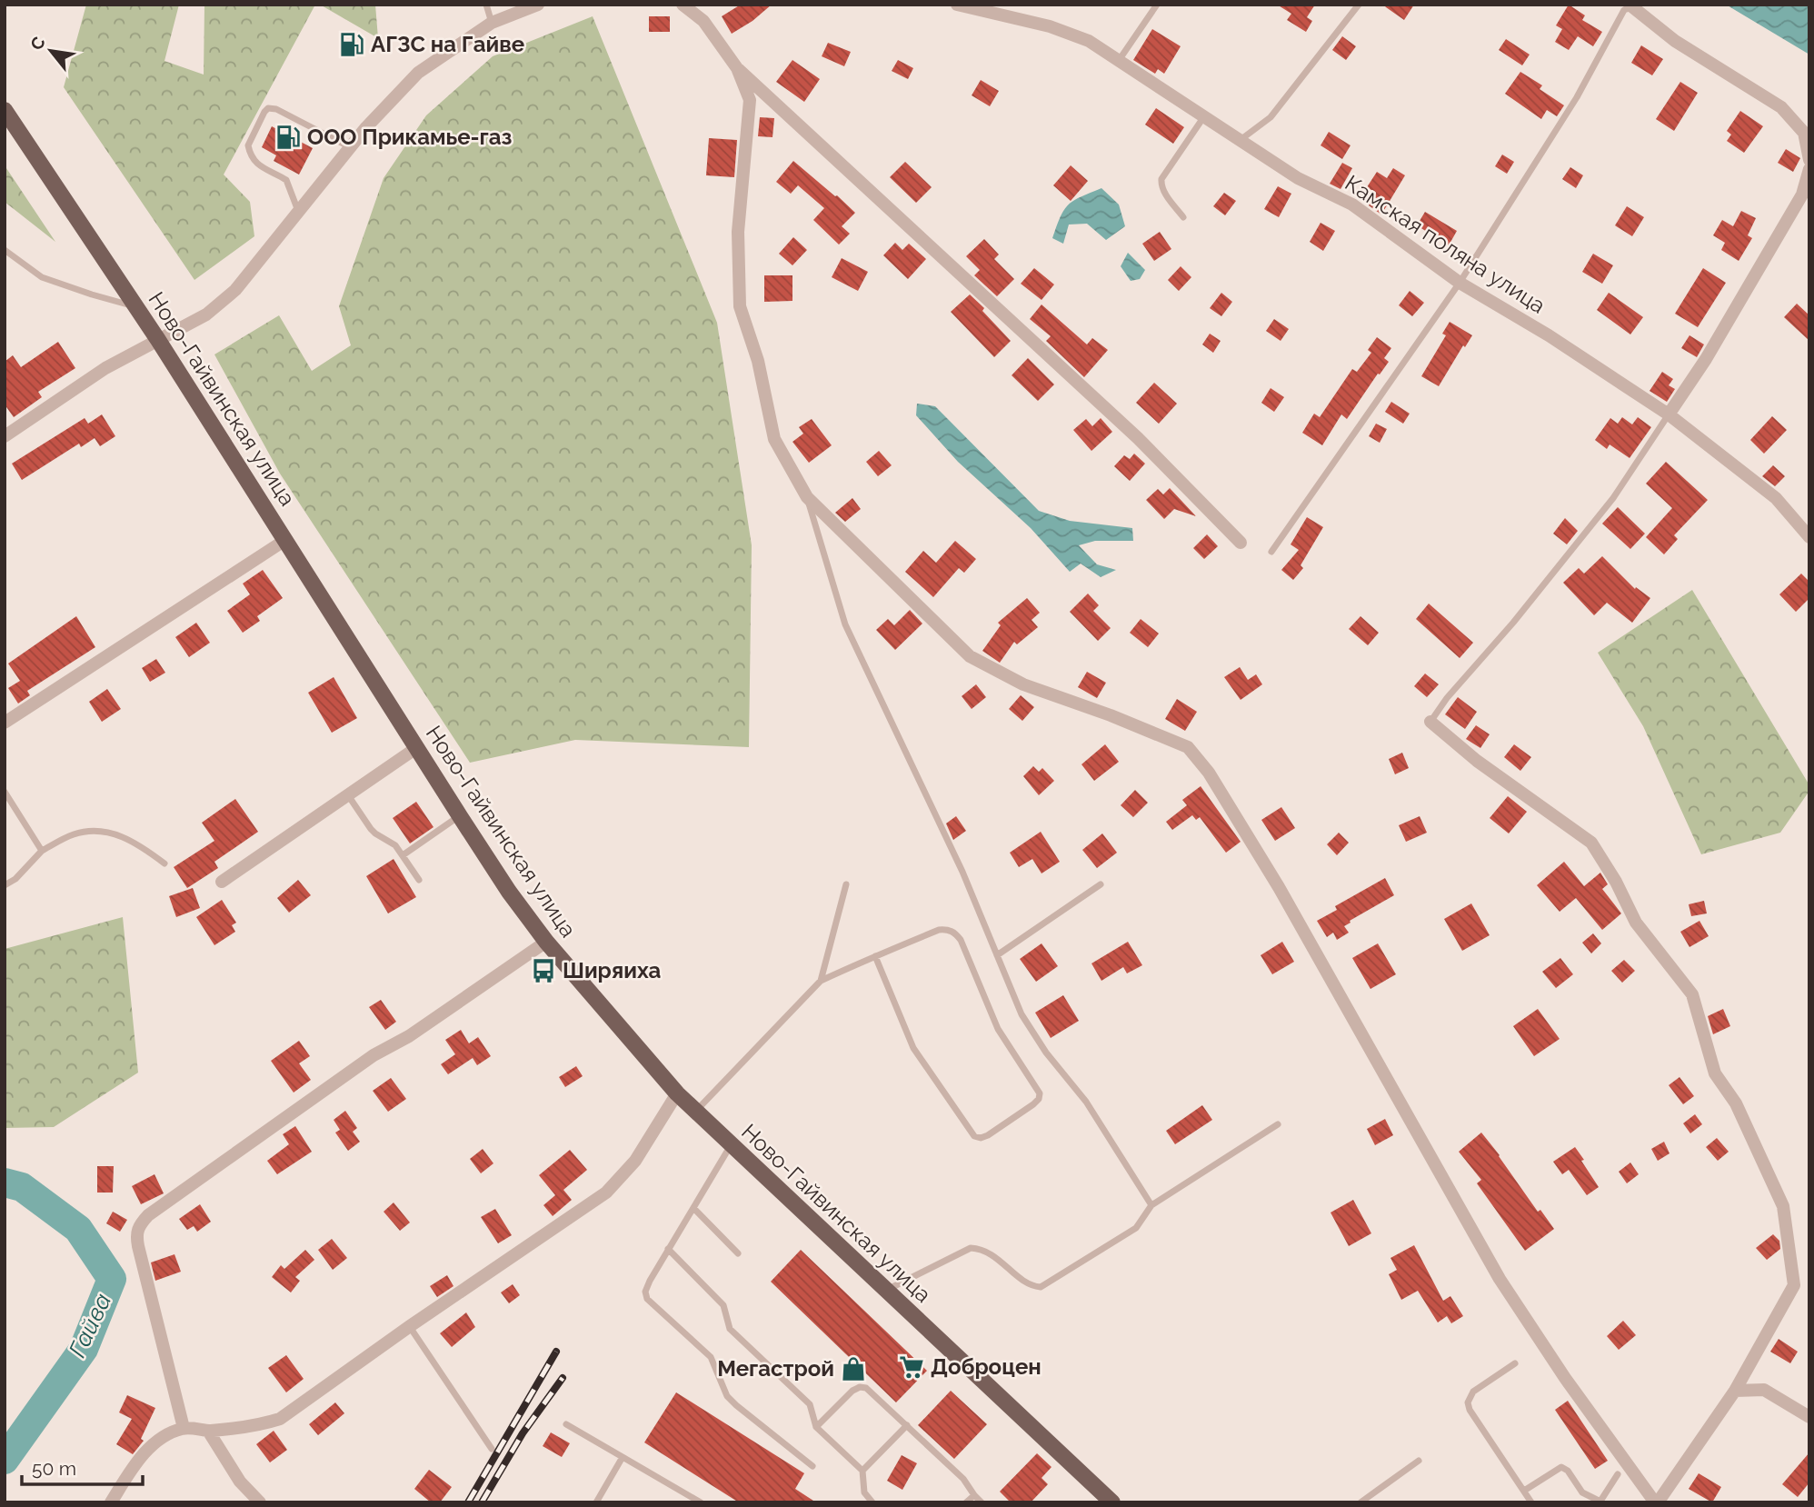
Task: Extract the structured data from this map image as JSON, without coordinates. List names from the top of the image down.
{
  "streets": {
    "main road": ["Ново-Гайвинская улица"],
    "street": ["Камская поляна улица"]
  },
  "water": ["Гайва"],
  "places": {
    "fuel station": ["АГЗС на Гайве", "ООО Прикамье-газ"],
    "bus stop": ["Ширяиха"],
    "supermarket": ["Доброцен"],
    "shop": ["Мегастрой"]
  },
  "scale_bar": "50 m",
  "north": "top left"
}
